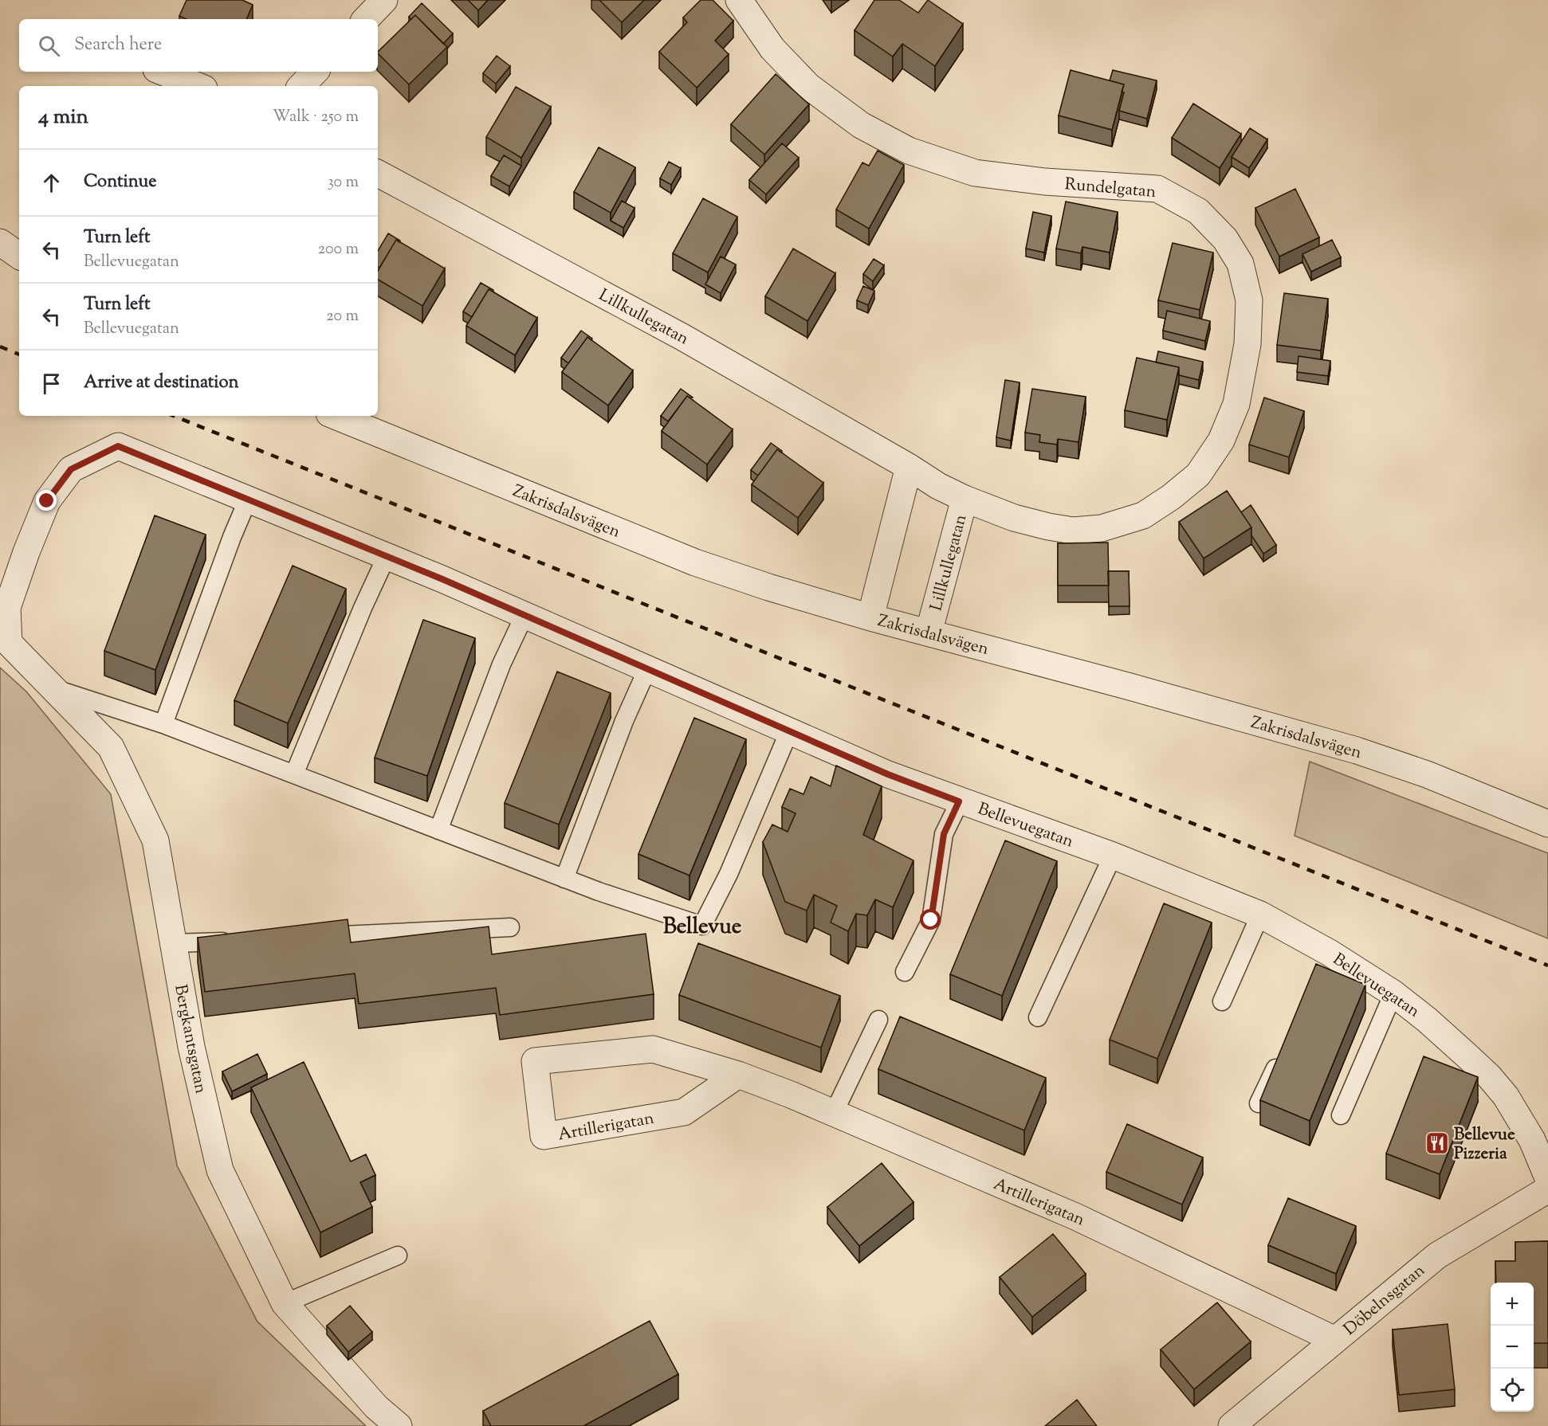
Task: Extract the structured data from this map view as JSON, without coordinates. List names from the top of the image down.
{
  "streets": {
    "street": [
      "Rundelgatan",
      "Lillkullegatan",
      "Zakrisdalsvägen",
      "Bellevuegatan",
      "Bergkantsgatan",
      "Artillerigatan",
      "Döbelnsgatan"
    ]
  },
  "crossings": [
    ["Rundelgatan", "Lillkullegatan"],
    ["Lillkullegatan", "Zakrisdalsvägen"],
    ["Bellevuegatan", "Bergkantsgatan"],
    ["Artillerigatan", "Döbelnsgatan"]
  ],
  "districts": ["Bellevue"],
  "places": {
    "restaurant": ["Bellevue Pizzeria"]
  },
  "page": {
    "search": "Search here",
    "heading": ["4 min", "Walk · 250 m"],
    "list": [
      ["Continue", "30 m"],
      ["Turn left", "Bellevuegatan", "200 m"],
      ["Turn left", "Bellevuegatan", "20 m"],
      "Arrive at destination"
    ],
    "map_buttons": ["+", "−"]
  }
}
